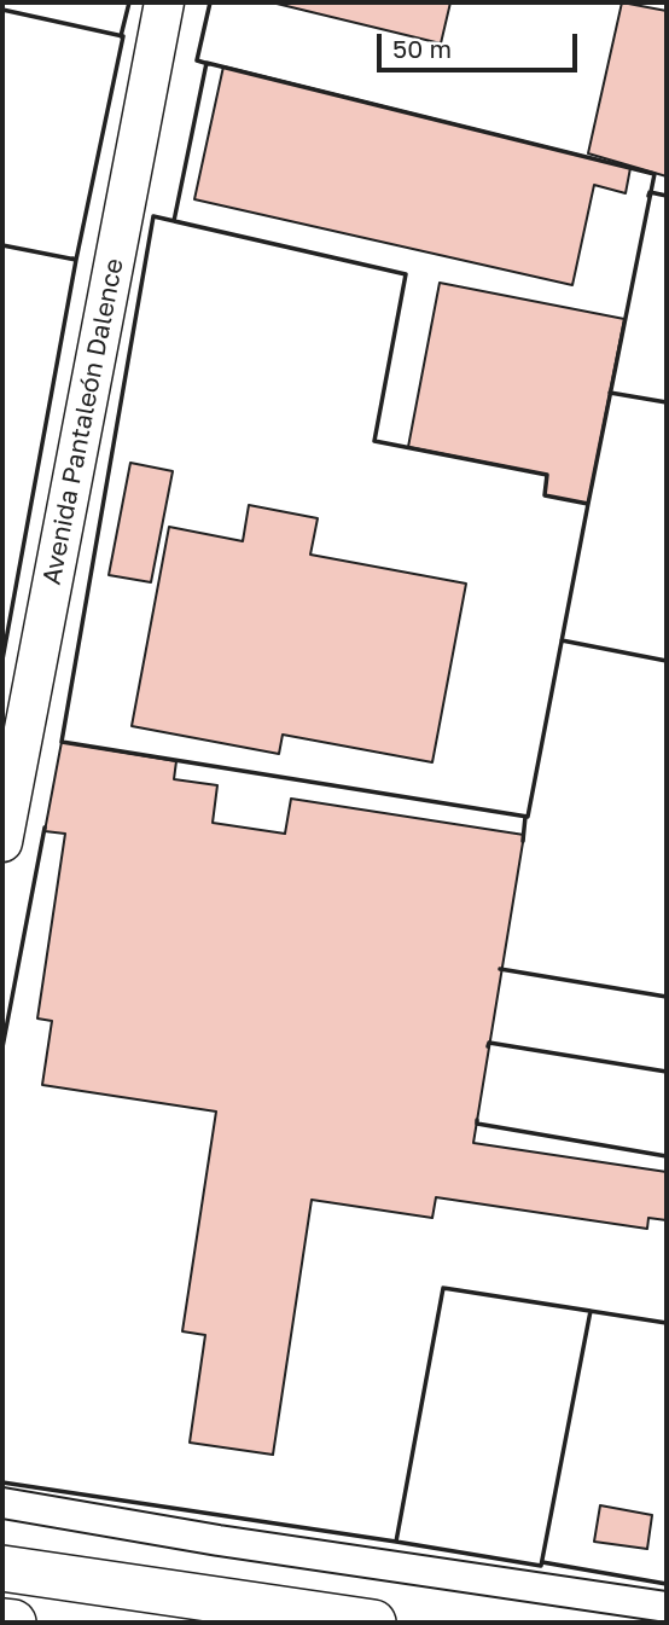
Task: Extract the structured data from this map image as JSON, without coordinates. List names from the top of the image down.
{
  "streets": {
    "main road": ["Avenida Pantaleón Dalence"]
  },
  "scale_bar": "50 m"
}
